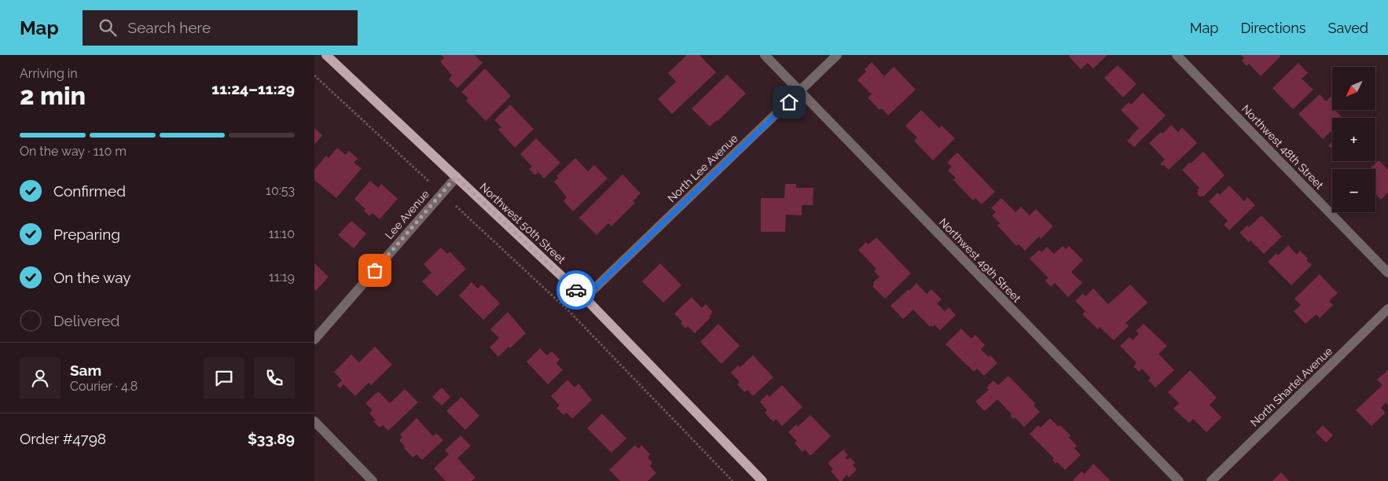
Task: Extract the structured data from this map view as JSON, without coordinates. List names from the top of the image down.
{
  "streets": {
    "main road": ["Northwest 50th Street"],
    "street": [
      "Northwest 48th Street",
      "North Lee Avenue",
      "Lee Avenue",
      "Northwest 49th Street",
      "North Shartel Avenue"
    ]
  },
  "crossings": [
    ["North Lee Avenue", "Northwest 50th Street"],
    ["North Lee Avenue", "Northwest 49th Street"],
    ["Lee Avenue", "Northwest 50th Street"]
  ],
  "north": "bottom left",
  "page": {
    "header": "Map",
    "search": "Search here",
    "nav": ["Map", "Directions", "Saved"],
    "heading": ["2 min", "Arriving in", "11:24–11:29"],
    "panel": [
      "Sam",
      "Courier · 4.8",
      "Order #4798",
      "$33.89"
    ],
    "map_buttons": ["+", "−"],
    "bar": "On the way · 110 m",
    "list": [
      ["Confirmed", "10:53"],
      ["Preparing", "11:10"],
      ["On the way", "11:19"],
      "Delivered"
    ]
  }
}
